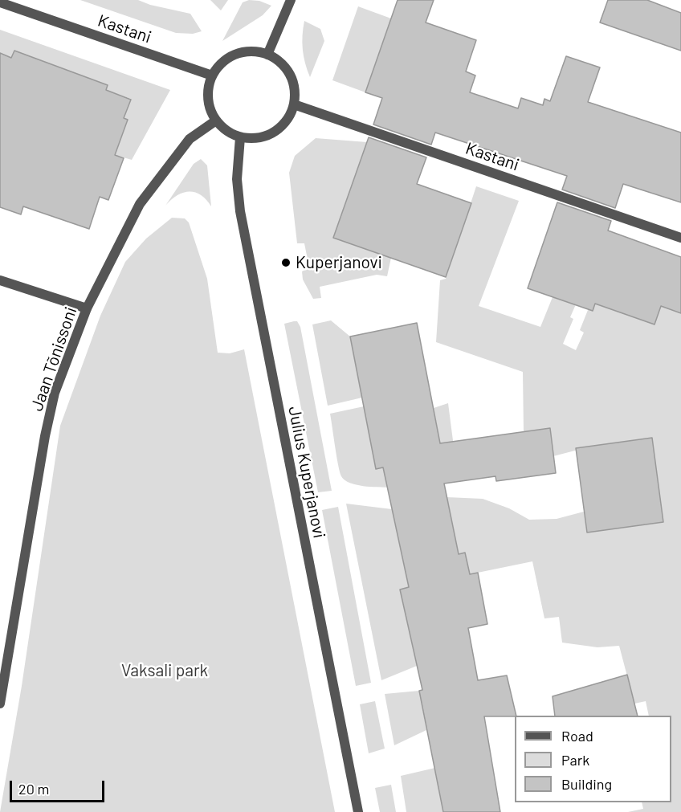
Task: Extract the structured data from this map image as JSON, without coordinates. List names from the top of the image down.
{
  "streets": {
    "street": ["Kastani", "Jaan Tõnissoni", "Julius Kuperjanovi"]
  },
  "crossings": [
    ["Kastani", "Jaan Tõnissoni"],
    ["Kastani", "Julius Kuperjanovi"],
    ["Jaan Tõnissoni", "Julius Kuperjanovi"]
  ],
  "parks": ["Vaksali park"],
  "places": ["Kuperjanovi"],
  "legend": ["Road", "Park", "Building"],
  "scale_bar": "20 m"
}
